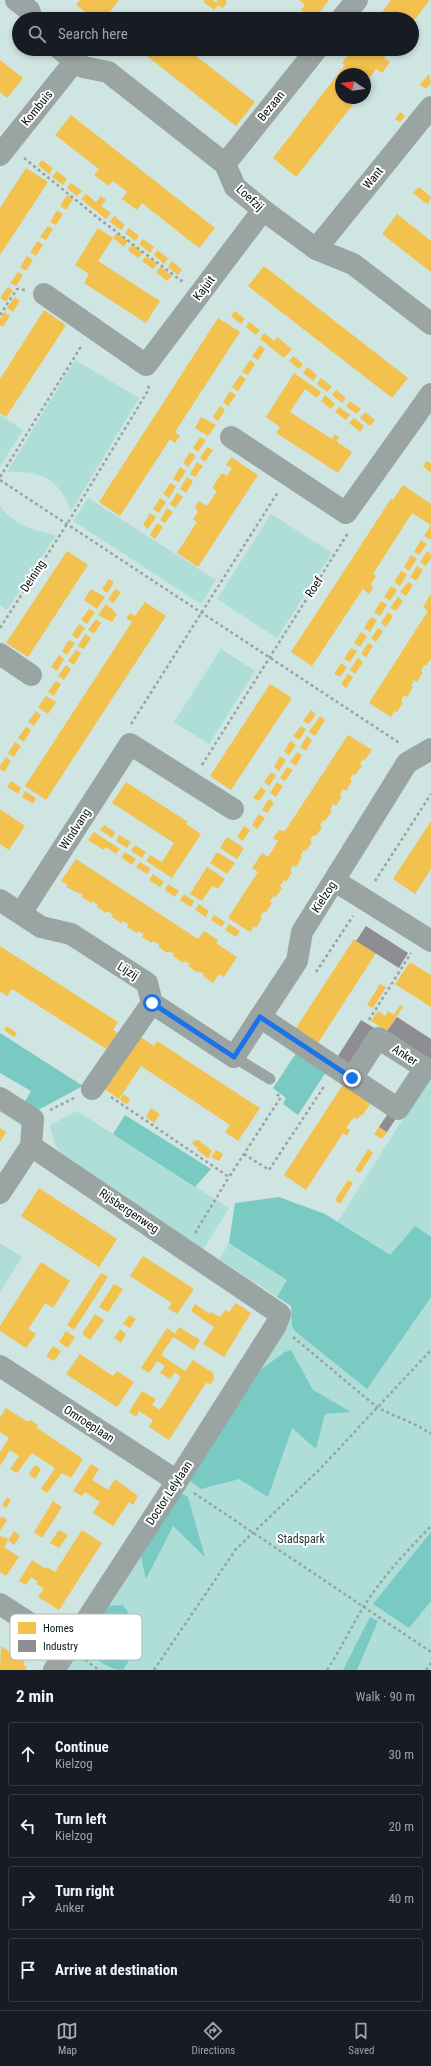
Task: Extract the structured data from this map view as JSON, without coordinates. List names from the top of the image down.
{
  "streets": {
    "street": [
      "Bezaan",
      "Kombuis",
      "Want",
      "Loefzij",
      "Kajuit",
      "Windvang",
      "Kielzog",
      "Lijzij",
      "Anker",
      "Rijsbergenweg",
      "Omroeplaan",
      "Doctor Lelylaan"
    ],
    "path": ["Deining", "Roef"]
  },
  "crossings": [
    ["Bezaan", "Loefzij"],
    ["Want", "Loefzij"],
    ["Loefzij", "Kajuit"],
    ["Windvang", "Lijzij"],
    ["Kielzog", "Anker"],
    ["Rijsbergenweg", "Doctor Lelylaan"],
    ["Omroeplaan", "Doctor Lelylaan"]
  ],
  "parks": ["Stadspark"],
  "legend": ["Homes", "Industry"],
  "north": "left",
  "page": {
    "search": "Search here",
    "heading": ["2 min", "Walk · 90 m"],
    "list": [
      ["Continue", "Kielzog", "30 m"],
      ["Turn left", "Kielzog", "20 m"],
      ["Turn right", "Anker", "40 m"],
      "Arrive at destination"
    ],
    "nav": ["Map", "Directions", "Saved"]
  }
}
